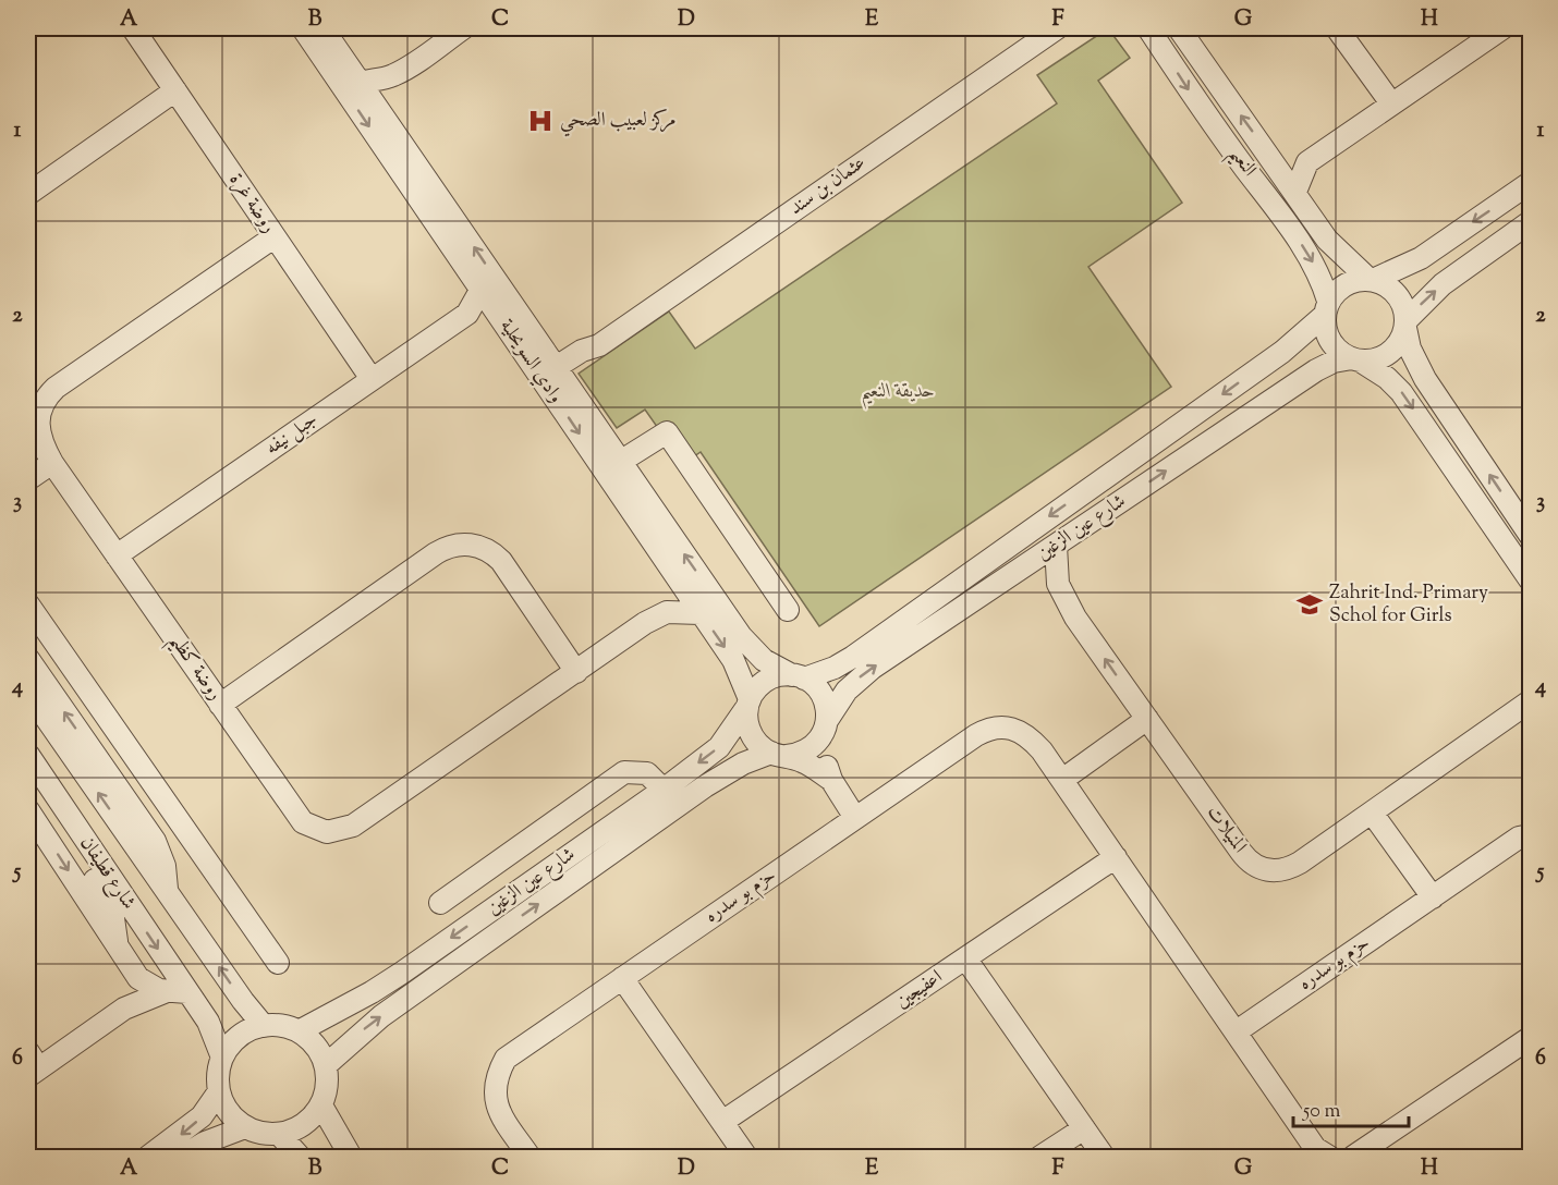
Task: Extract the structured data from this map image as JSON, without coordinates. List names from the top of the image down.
{
  "streets": {
    "street": [
      "النعيم",
      "عثمان بن سند",
      "روضة غرة",
      "وادي السويحلية",
      "جبل نيفه",
      "شارع عين الزغين",
      "روضة كظيم",
      "المنيلات",
      "شارع قطيفان",
      "حزم بو سدره",
      "اعفيجين"
    ]
  },
  "crossings": [
    ["النعيم", "شارع عين الزغين"],
    ["عثمان بن سند", "وادي السويحلية"],
    ["روضة غرة", "جبل نيفه"],
    ["روضة غرة", "روضة كظيم"],
    ["وادي السويحلية", "جبل نيفه"],
    ["وادي السويحلية", "شارع عين الزغين"],
    ["وادي السويحلية", "روضة كظيم"],
    ["جبل نيفه", "روضة كظيم"],
    ["شارع عين الزغين", "المنيلات"],
    ["شارع عين الزغين", "شارع قطيفان"],
    ["حزم بو سدره", "اعفيجين"]
  ],
  "parks": ["حديقة النعيم"],
  "places": {
    "hospital": ["مركز لعبيب الصحي"],
    "school or university": ["Zahrit Ind. Primary Schol for Girls"]
  },
  "scale_bar": "50 m",
  "grid": {
    "columns": [
      "A",
      "B",
      "C",
      "D",
      "E",
      "F",
      "G",
      "H"
    ],
    "rows": [
      "1",
      "2",
      "3",
      "4",
      "5",
      "6"
    ]
  }
}
